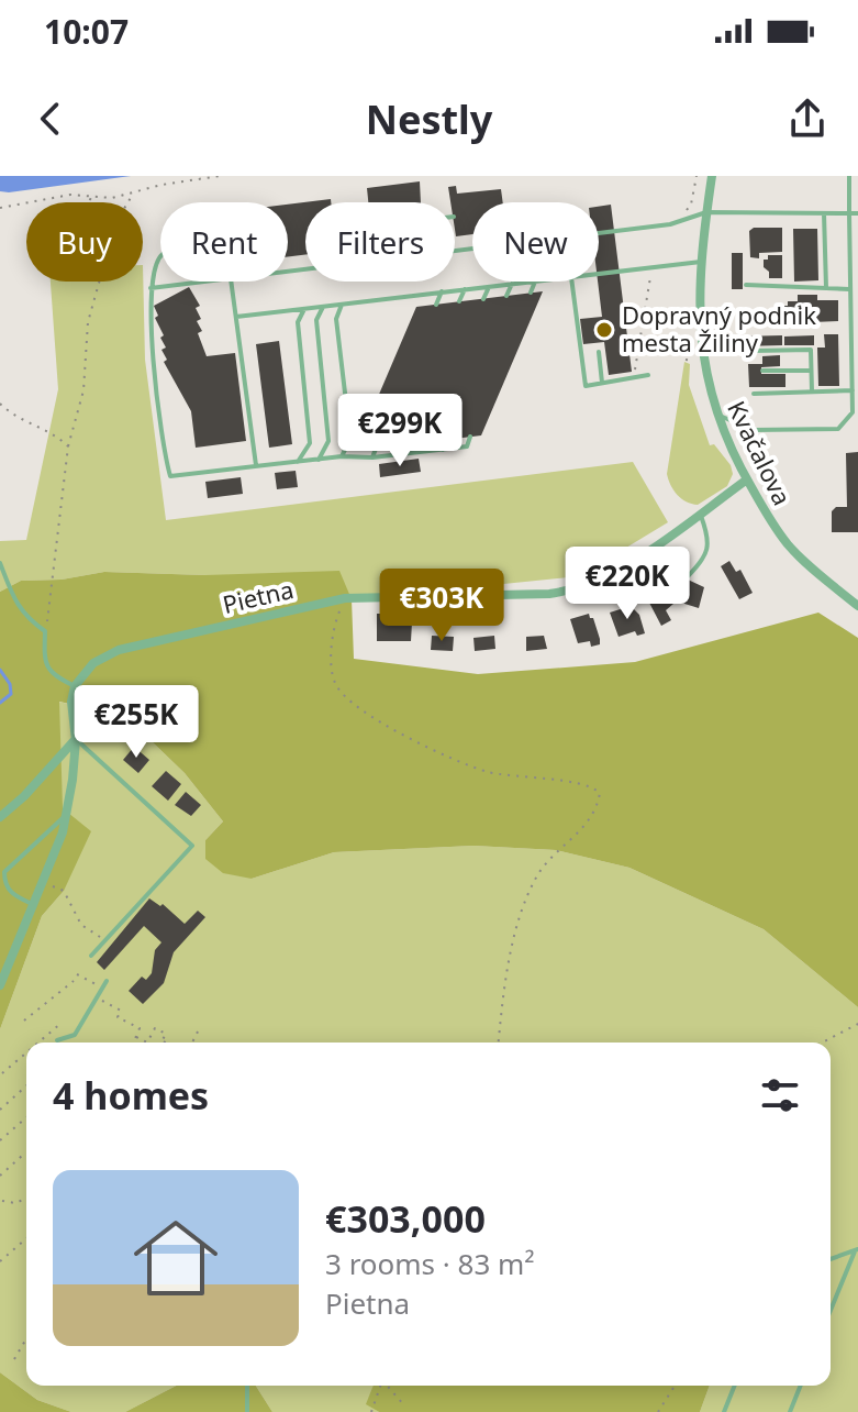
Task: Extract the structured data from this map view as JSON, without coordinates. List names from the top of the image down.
{
  "streets": {
    "street": ["Kvačalova", "Pietna"]
  },
  "crossings": [
    ["Kvačalova", "Pietna"]
  ],
  "places": ["Dopravný podnik mesta Žiliny"],
  "page": {
    "status": "10:07",
    "header": "Nestly",
    "chip": [
      "Buy",
      "Rent",
      "Filters",
      "New"
    ],
    "price": [
      "€299K",
      "€220K",
      "€303K",
      "€255K"
    ],
    "heading": "4 homes",
    "list": [
      {
        "name": "€303,000",
        "note": "3 rooms · 83 m² · Pietna"
      }
    ]
  }
}
